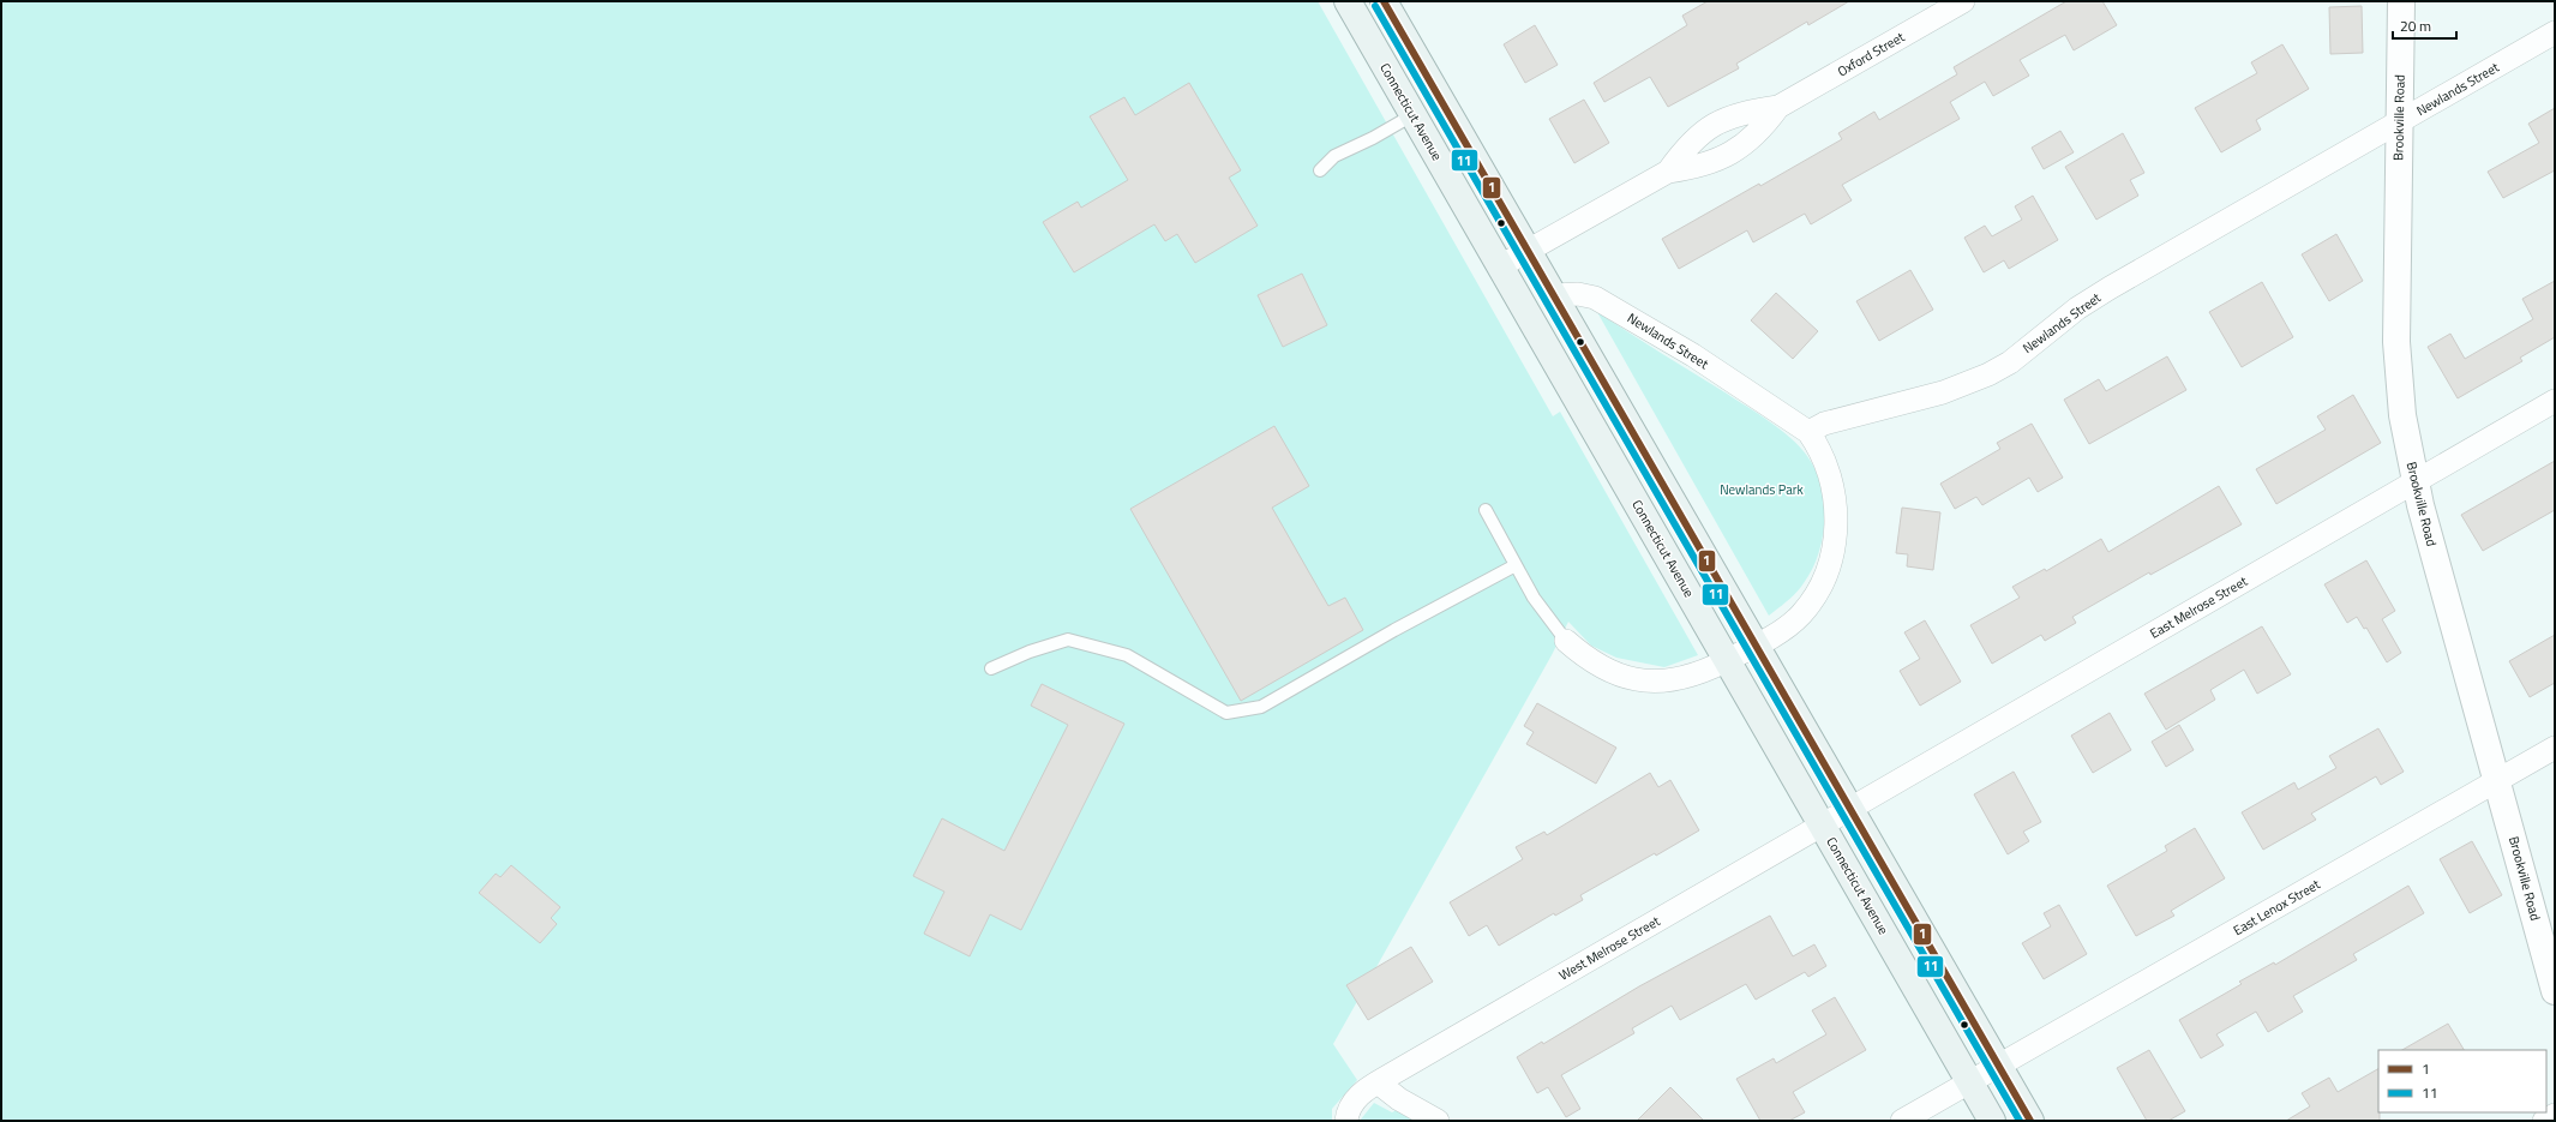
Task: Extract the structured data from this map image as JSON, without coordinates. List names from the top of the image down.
{
  "streets": {
    "main road": ["Connecticut Avenue", "Brookville Road"],
    "street": [
      "Oxford Street",
      "Newlands Street",
      "East Melrose Street",
      "East Lenox Street",
      "West Melrose Street"
    ]
  },
  "crossings": [
    ["Oxford Street", "Connecticut Avenue"],
    ["Newlands Street", "Connecticut Avenue"],
    ["Newlands Street", "Brookville Road"],
    ["Connecticut Avenue", "East Melrose Street"],
    ["Connecticut Avenue", "East Lenox Street"],
    ["Connecticut Avenue", "West Melrose Street"],
    ["Brookville Road", "East Melrose Street"],
    ["Brookville Road", "East Lenox Street"],
    ["East Melrose Street", "West Melrose Street"]
  ],
  "parks": ["Newlands Park"],
  "lines": ["transit line 1", "transit line 11"],
  "legend": ["1", "11"],
  "scale_bar": "20 m"
}
